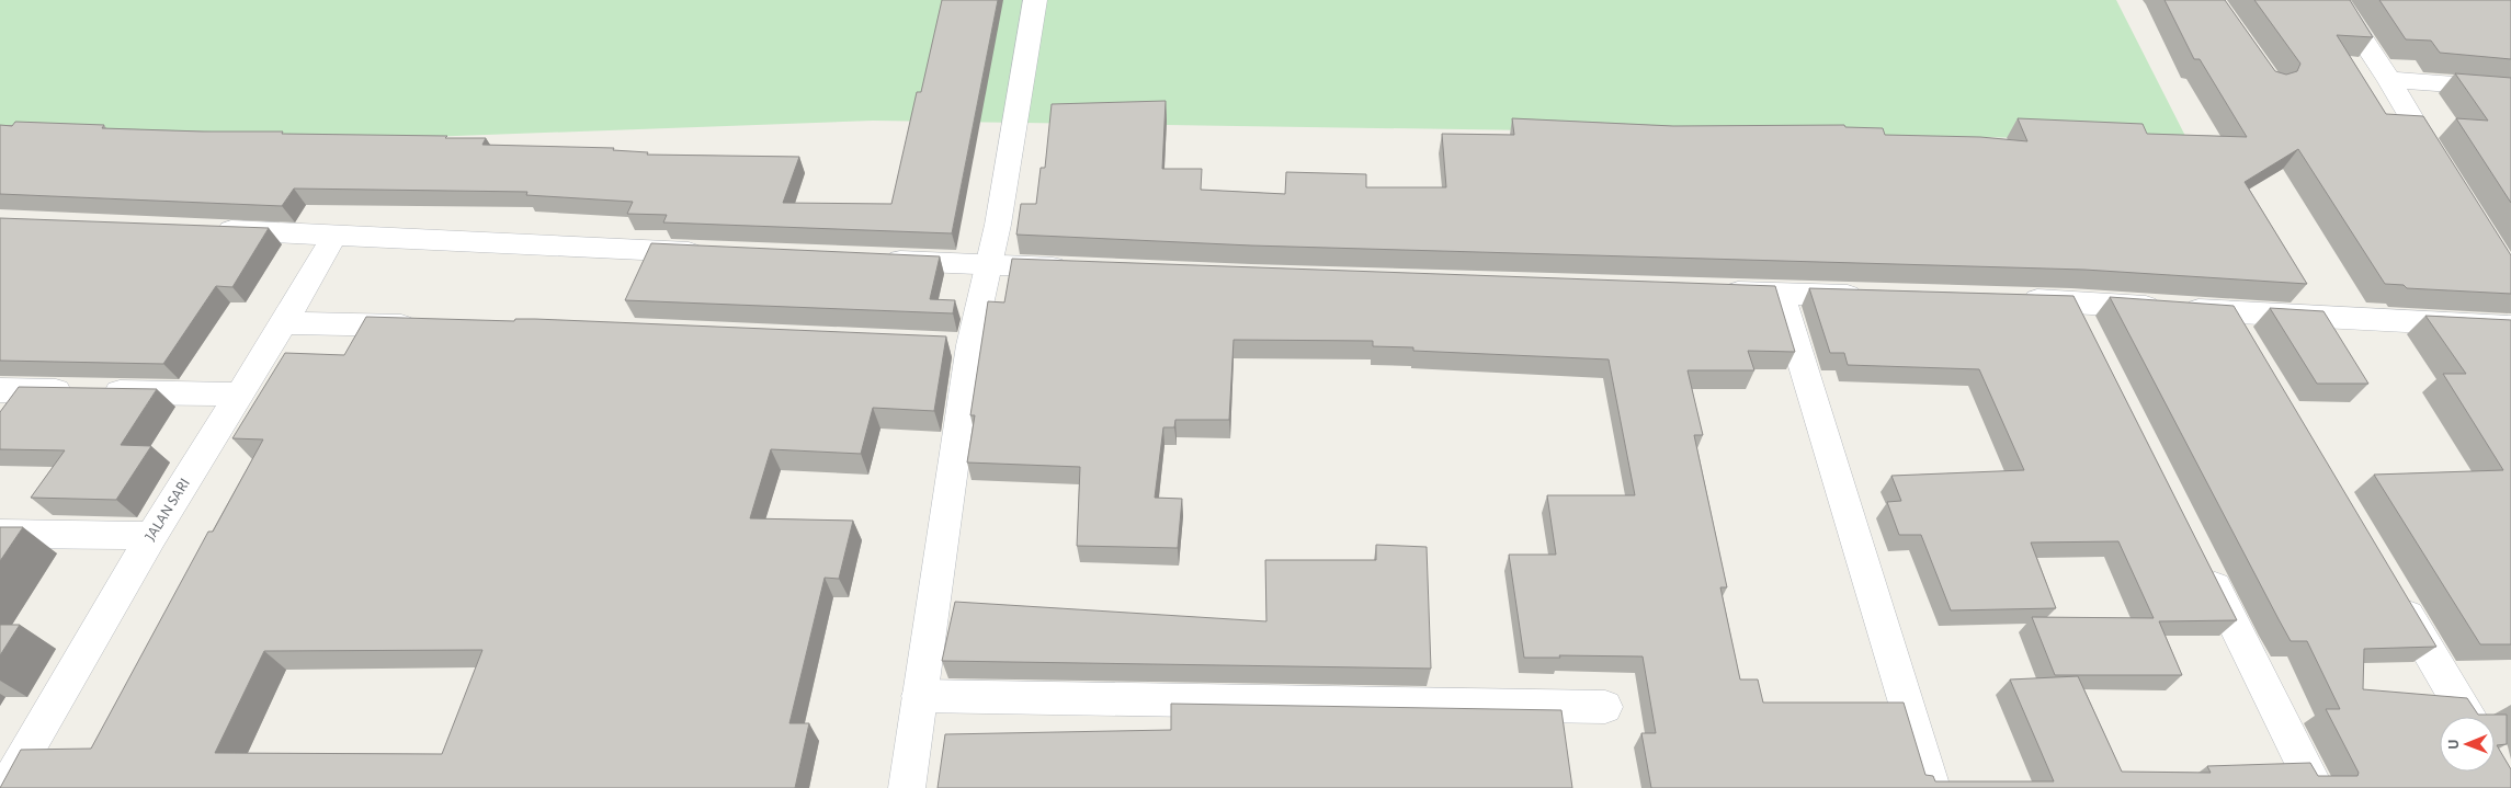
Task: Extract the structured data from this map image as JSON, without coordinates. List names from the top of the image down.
{
  "streets": {
    "street": ["JALAN SARI"]
  },
  "north": "left"
}
